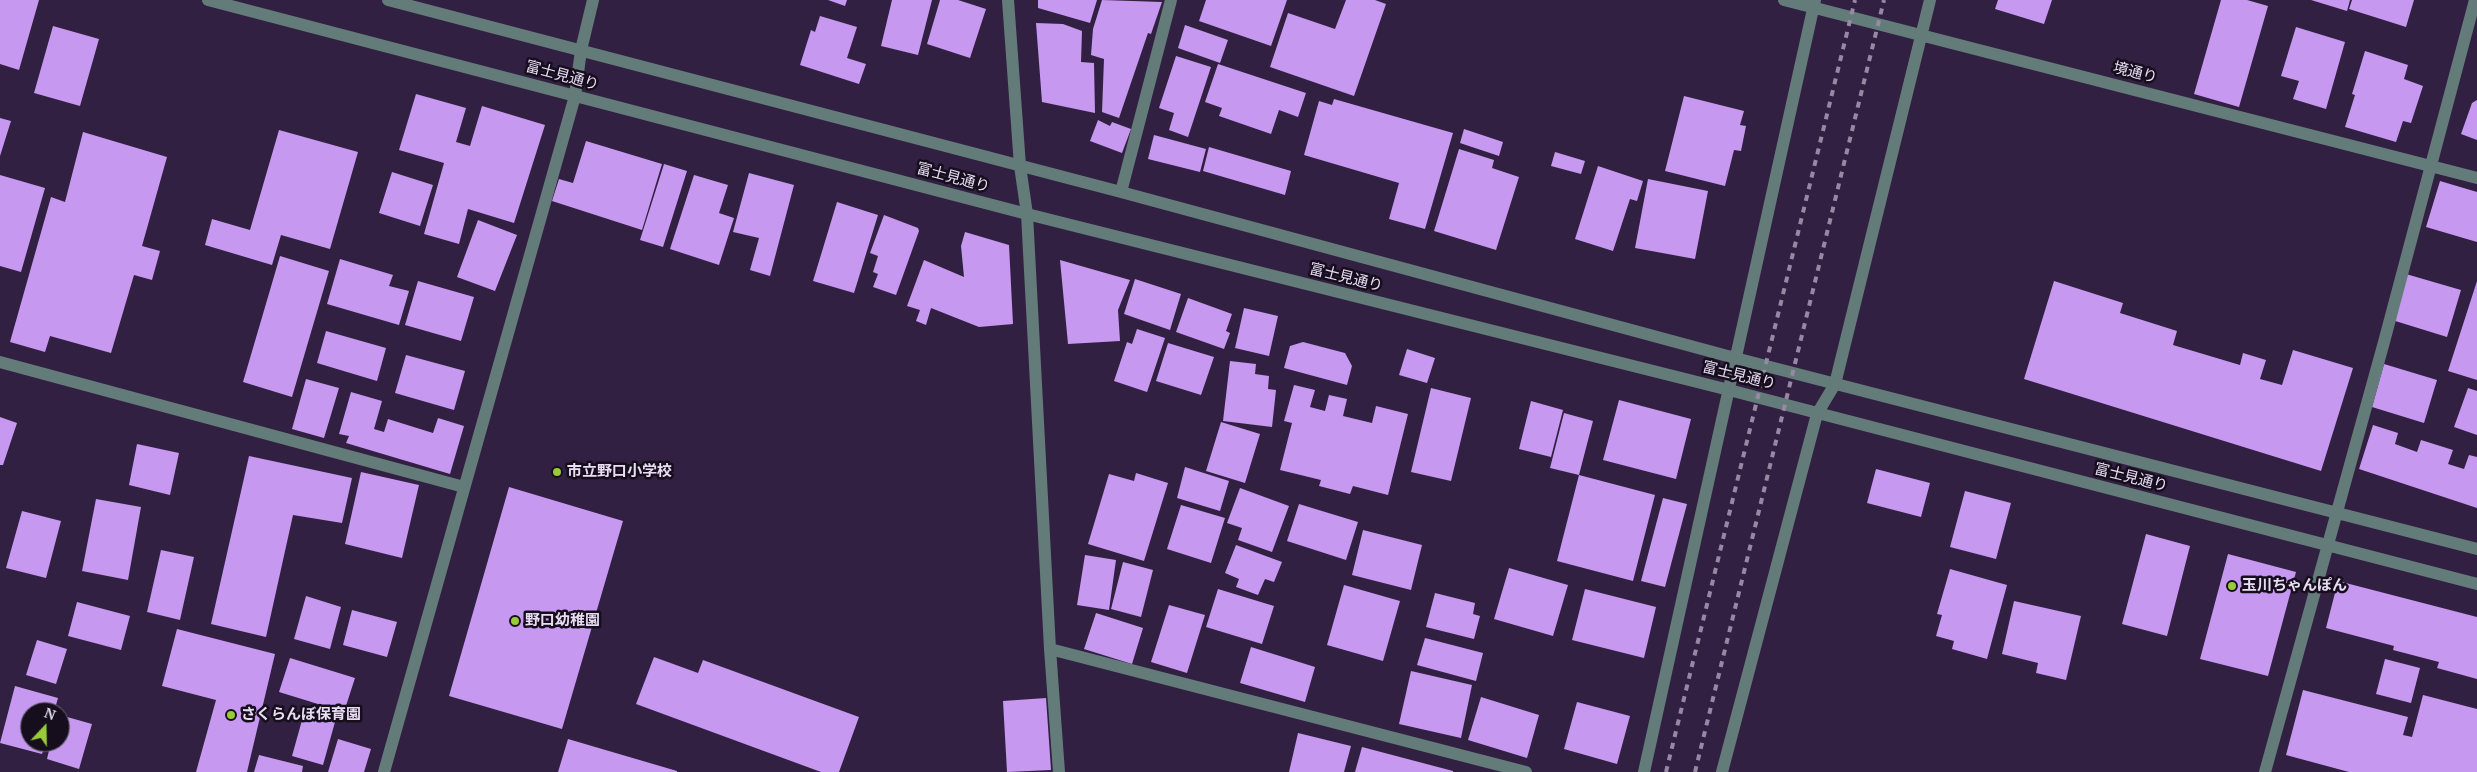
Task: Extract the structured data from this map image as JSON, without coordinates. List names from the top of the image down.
{
  "streets": {
    "street": ["境通り", "富士見通り"]
  },
  "places": [
    "市立野口小学校",
    "玉川ちゃんぽん",
    "野口幼稚園",
    "さくらんぼ保育園"
  ],
  "north": "top"
}
